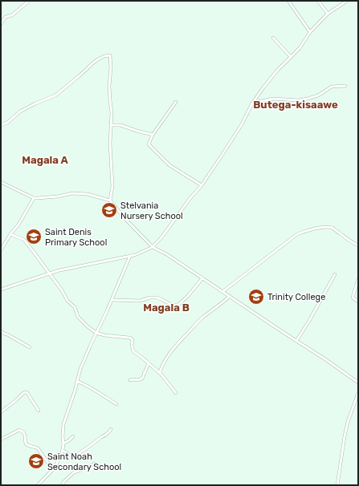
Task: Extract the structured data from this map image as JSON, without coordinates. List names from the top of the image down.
{
  "districts": ["Butega-kisaawe", "Magala A", "Magala B"],
  "places": {
    "school or university": [
      "Stelvania Nursery School",
      "Saint Denis Primary School",
      "Trinity College",
      "Saint Noah Secondary School"
    ]
  }
}
